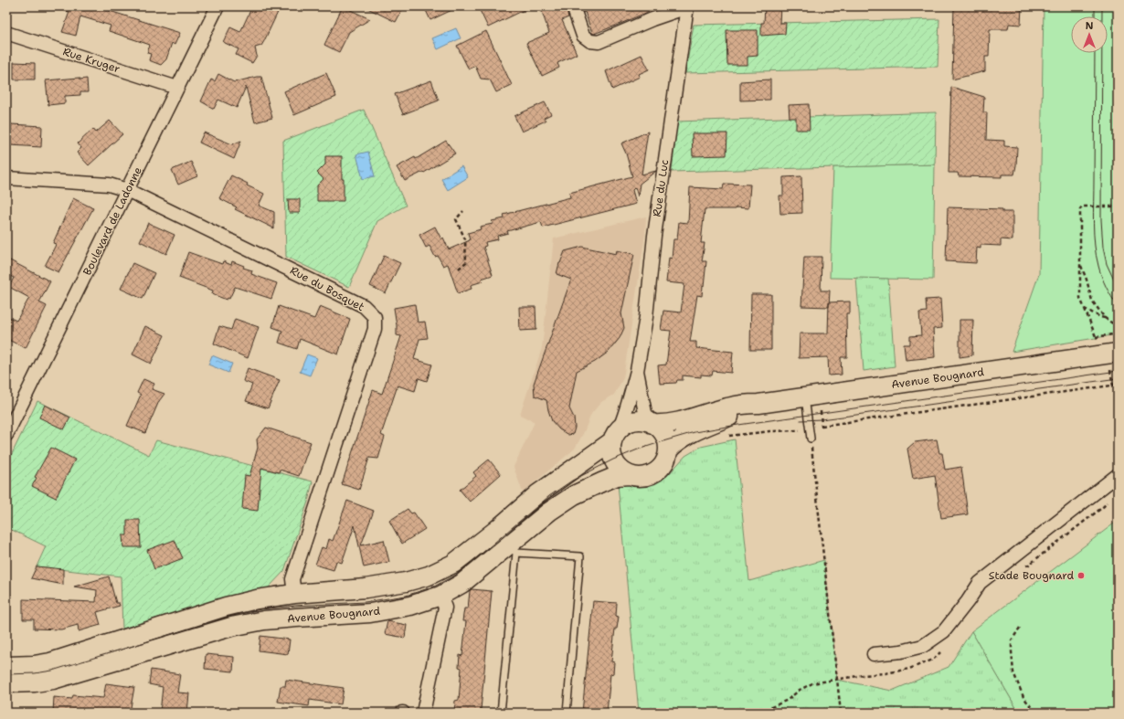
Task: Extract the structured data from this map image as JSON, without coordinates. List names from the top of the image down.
{
  "streets": {
    "main road": ["Avenue Bougnard"],
    "street": [
      "Rue Kruger",
      "Rue du Luc",
      "Boulevard de Ladonne",
      "Rue du Bosquet"
    ]
  },
  "crossings": [
    ["Rue Kruger", "Boulevard de Ladonne"],
    ["Rue du Luc", "Avenue Bougnard"],
    ["Boulevard de Ladonne", "Rue du Bosquet"],
    ["Rue du Bosquet", "Avenue Bougnard"]
  ],
  "places": ["Stade Bougnard"],
  "north": "top"
}
